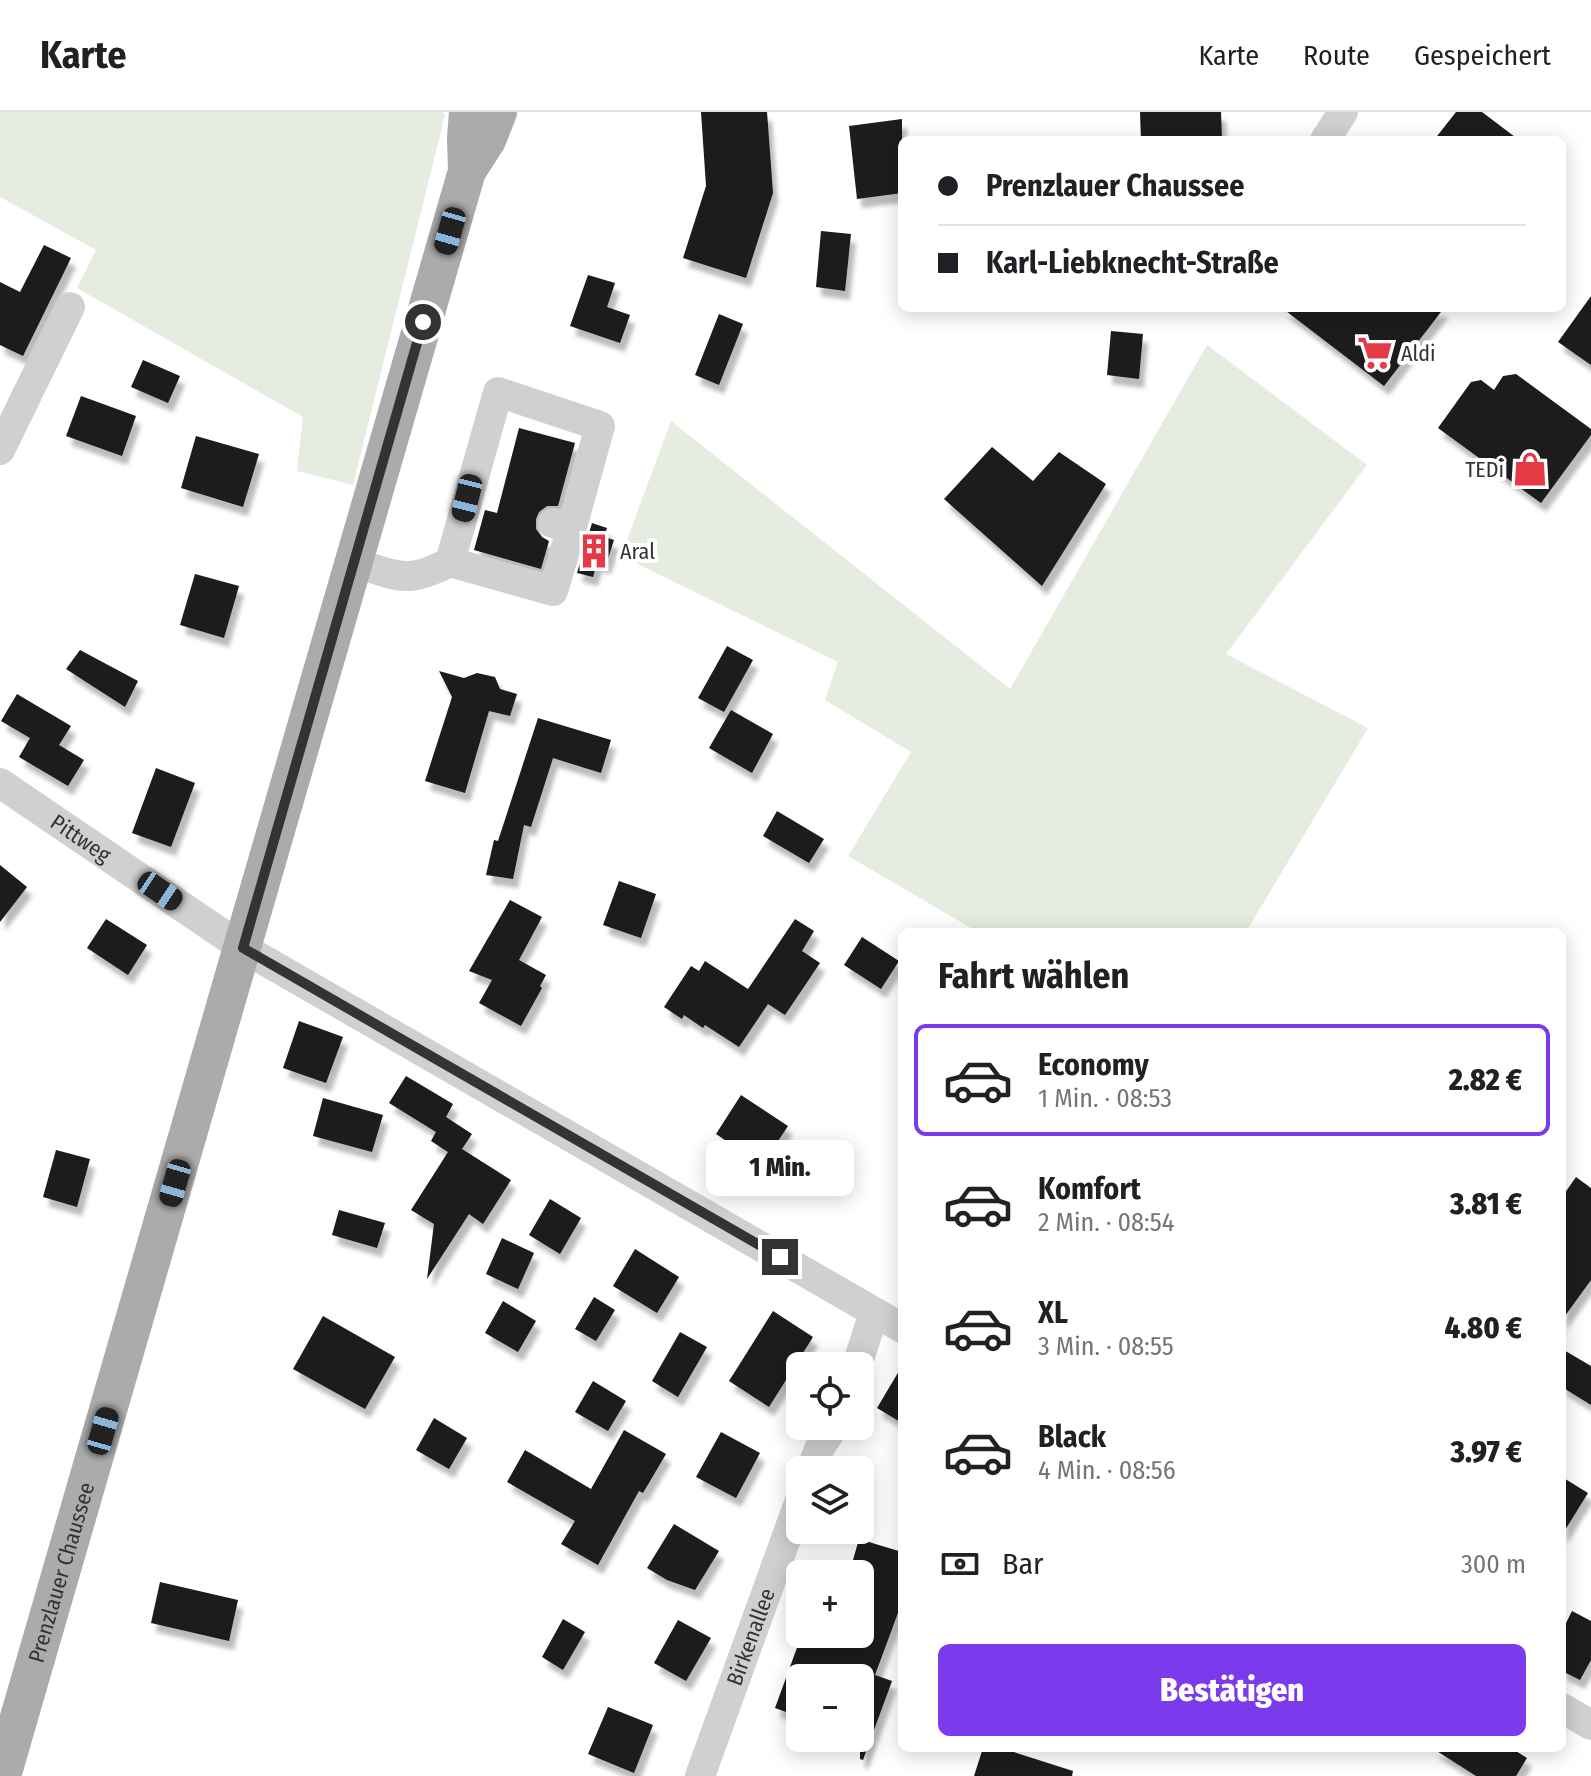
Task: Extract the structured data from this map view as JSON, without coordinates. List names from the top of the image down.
{
  "streets": {
    "main road": ["Prenzlauer Chaussee"],
    "street": ["Pittweg", "Birkenallee"]
  },
  "crossings": [
    ["Pittweg", "Prenzlauer Chaussee"]
  ],
  "places": {
    "supermarket": ["Aldi"],
    "shop": ["TEDi"],
    "building": ["Aral"]
  },
  "page": {
    "header": "Karte",
    "nav": ["Karte", "Route", "Gespeichert"],
    "banner": ["Prenzlauer Chaussee", "Karl-Liebknecht-Straße"],
    "heading": "Fahrt wählen",
    "list": [
      {
        "name": "Economy",
        "note": "1 Min. · 08:53",
        "value": "2.82 €"
      },
      {
        "name": "Komfort",
        "note": "2 Min. · 08:54",
        "value": "3.81 €"
      },
      {
        "name": "XL",
        "note": "3 Min. · 08:55",
        "value": "4.80 €"
      },
      {
        "name": "Black",
        "note": "4 Min. · 08:56",
        "value": "3.97 €"
      }
    ],
    "bubble": "1 Min.",
    "map_buttons": ["+", "−"],
    "pay": ["Bar", "300 m"],
    "buttons": "Bestätigen"
  }
}
